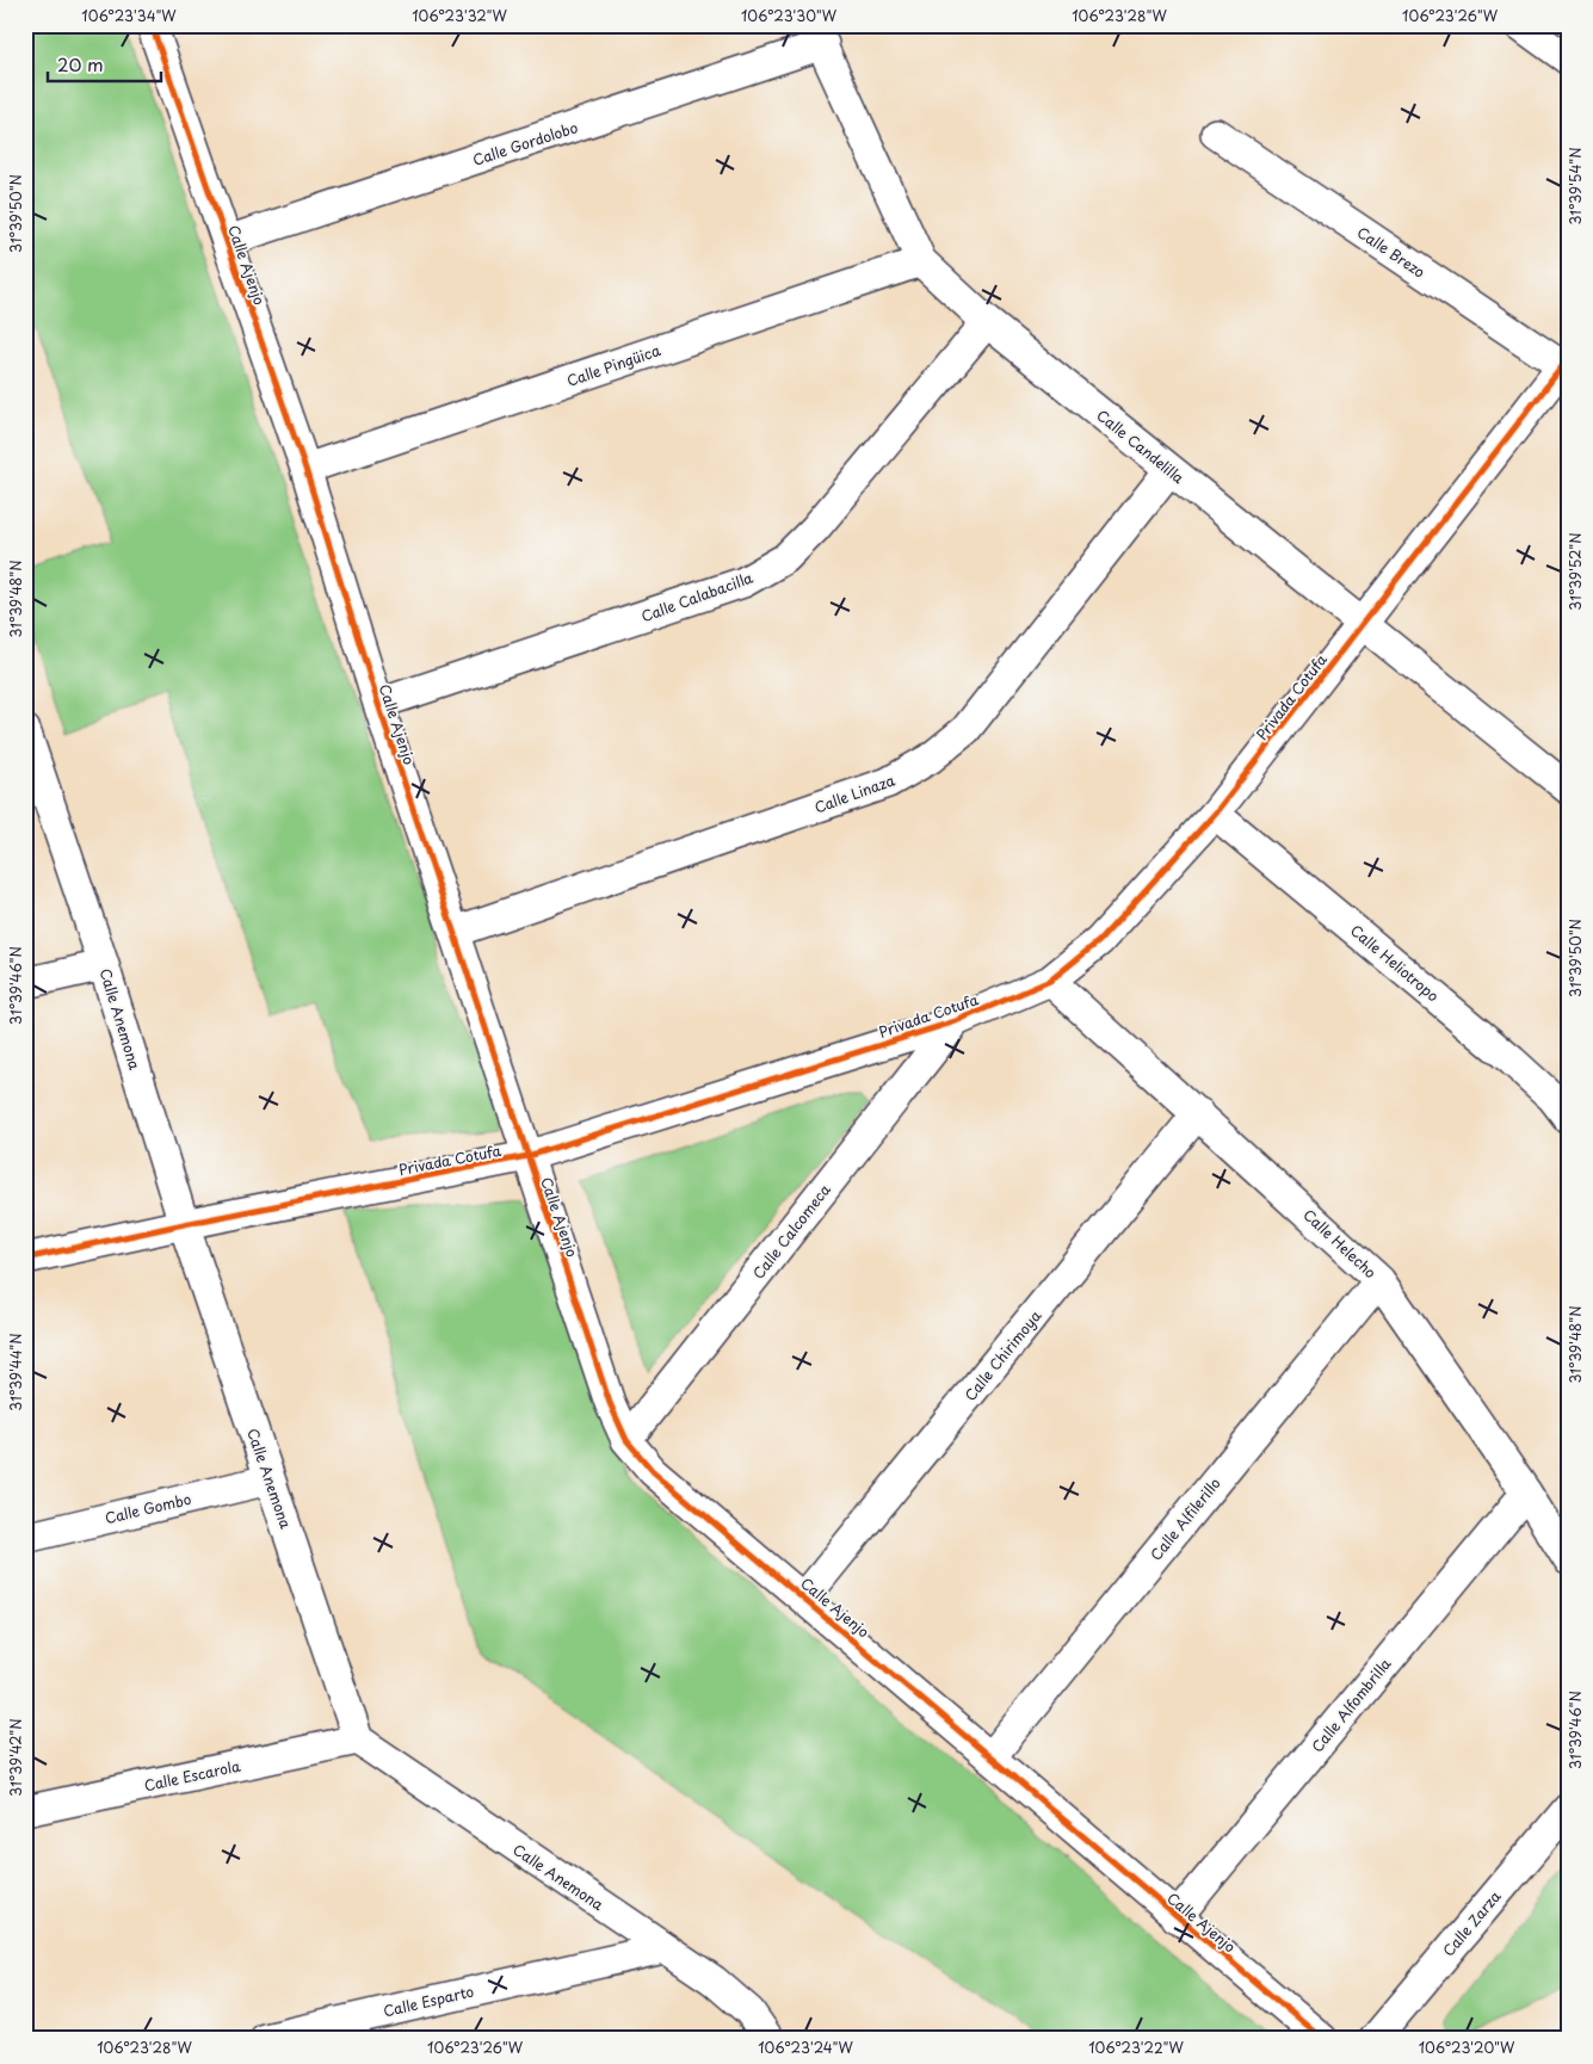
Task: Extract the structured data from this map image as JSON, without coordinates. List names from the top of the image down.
{
  "streets": {
    "street": [
      "Calle Gordolobo",
      "Calle Brezo",
      "Calle Ajenjo",
      "Calle Pingüica",
      "Calle Candelilla",
      "Calle Calabacilla",
      "Privada Cotufa",
      "Calle Linaza",
      "Calle Heliotropo",
      "Calle Anemona",
      "Calle Calcomeca",
      "Calle Helecho",
      "Calle Chirimoya",
      "Calle Gombo",
      "Calle Alfilerillo",
      "Calle Alfombrilla",
      "Calle Escarola",
      "Calle Zarza",
      "Calle Esparto"
    ]
  },
  "crossings": [
    ["Calle Gordolobo", "Calle Ajenjo"],
    ["Calle Gordolobo", "Calle Candelilla"],
    ["Calle Brezo", "Privada Cotufa"],
    ["Calle Ajenjo", "Calle Pingüica"],
    ["Calle Ajenjo", "Calle Calabacilla"],
    ["Calle Ajenjo", "Privada Cotufa"],
    ["Calle Ajenjo", "Calle Linaza"],
    ["Calle Ajenjo", "Calle Calcomeca"],
    ["Calle Ajenjo", "Calle Chirimoya"],
    ["Calle Ajenjo", "Calle Alfilerillo"],
    ["Calle Ajenjo", "Calle Alfombrilla"],
    ["Calle Pingüica", "Calle Candelilla"],
    ["Calle Candelilla", "Calle Calabacilla"],
    ["Calle Candelilla", "Privada Cotufa"],
    ["Calle Candelilla", "Calle Linaza"],
    ["Privada Cotufa", "Calle Heliotropo"],
    ["Privada Cotufa", "Calle Anemona"],
    ["Privada Cotufa", "Calle Calcomeca"],
    ["Privada Cotufa", "Calle Helecho"],
    ["Calle Anemona", "Calle Gombo"],
    ["Calle Anemona", "Calle Escarola"],
    ["Calle Anemona", "Calle Esparto"],
    ["Calle Helecho", "Calle Chirimoya"],
    ["Calle Helecho", "Calle Alfilerillo"],
    ["Calle Helecho", "Calle Alfombrilla"]
  ],
  "scale_bar": "20 m",
  "coordinates": [
    "106°23'34\"W",
    "106°23'32\"W",
    "106°23'30\"W",
    "106°23'28\"W",
    "106°23'26\"W",
    "31°39'54\"N",
    "31°39'50\"N",
    "31°39'52\"N",
    "31°39'48\"N",
    "31°39'46\"N",
    "31°39'44\"N",
    "31°39'42\"N",
    "106°23'24\"W",
    "106°23'22\"W",
    "106°23'20\"W"
  ]
}
